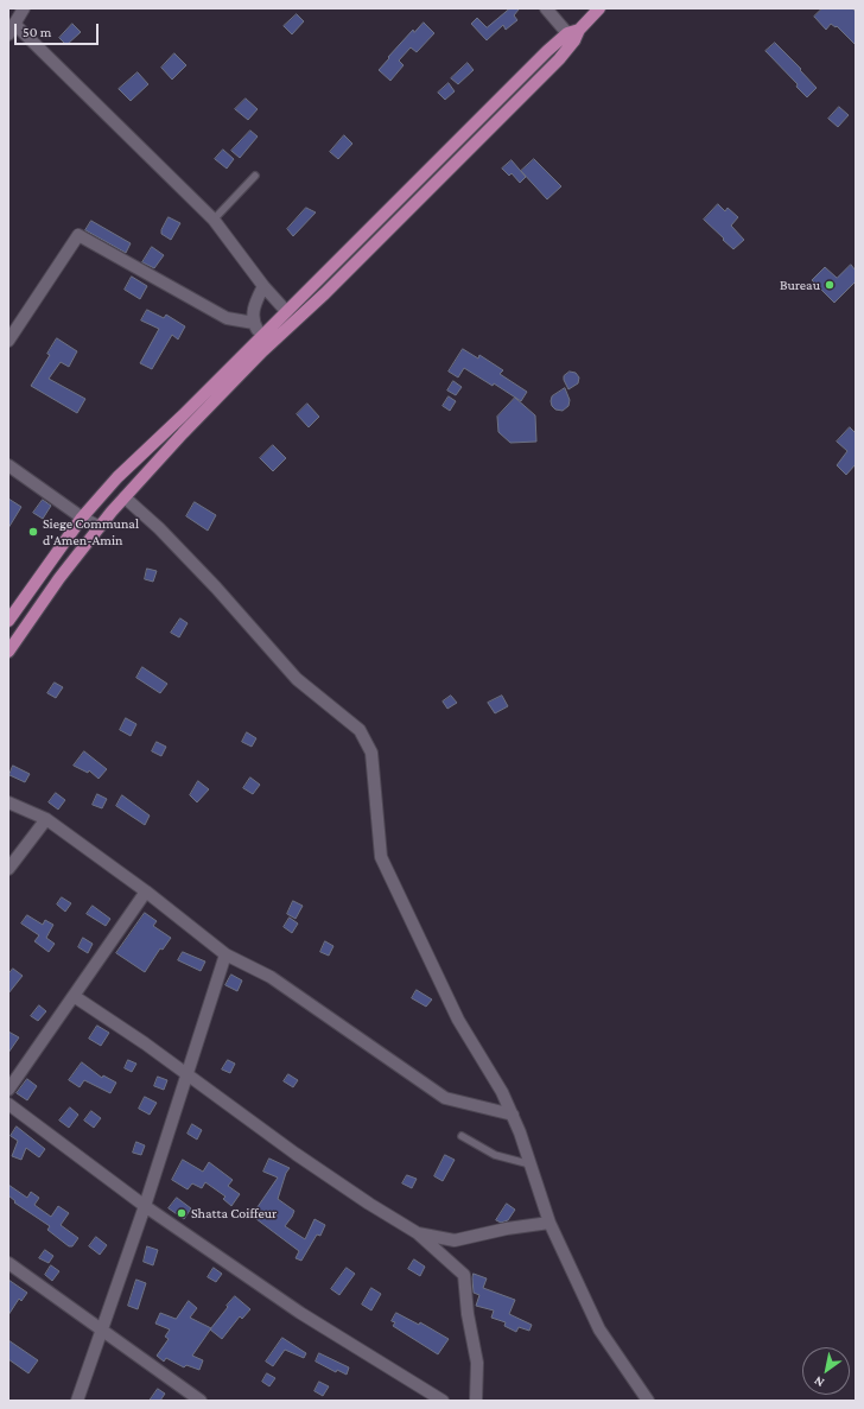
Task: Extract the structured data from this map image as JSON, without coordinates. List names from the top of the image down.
{
  "places": ["Bureau", "Siege Communal d'Amen-Amin", "Shatta Coiffeur"],
  "scale_bar": "50 m",
  "north": "bottom left"
}
